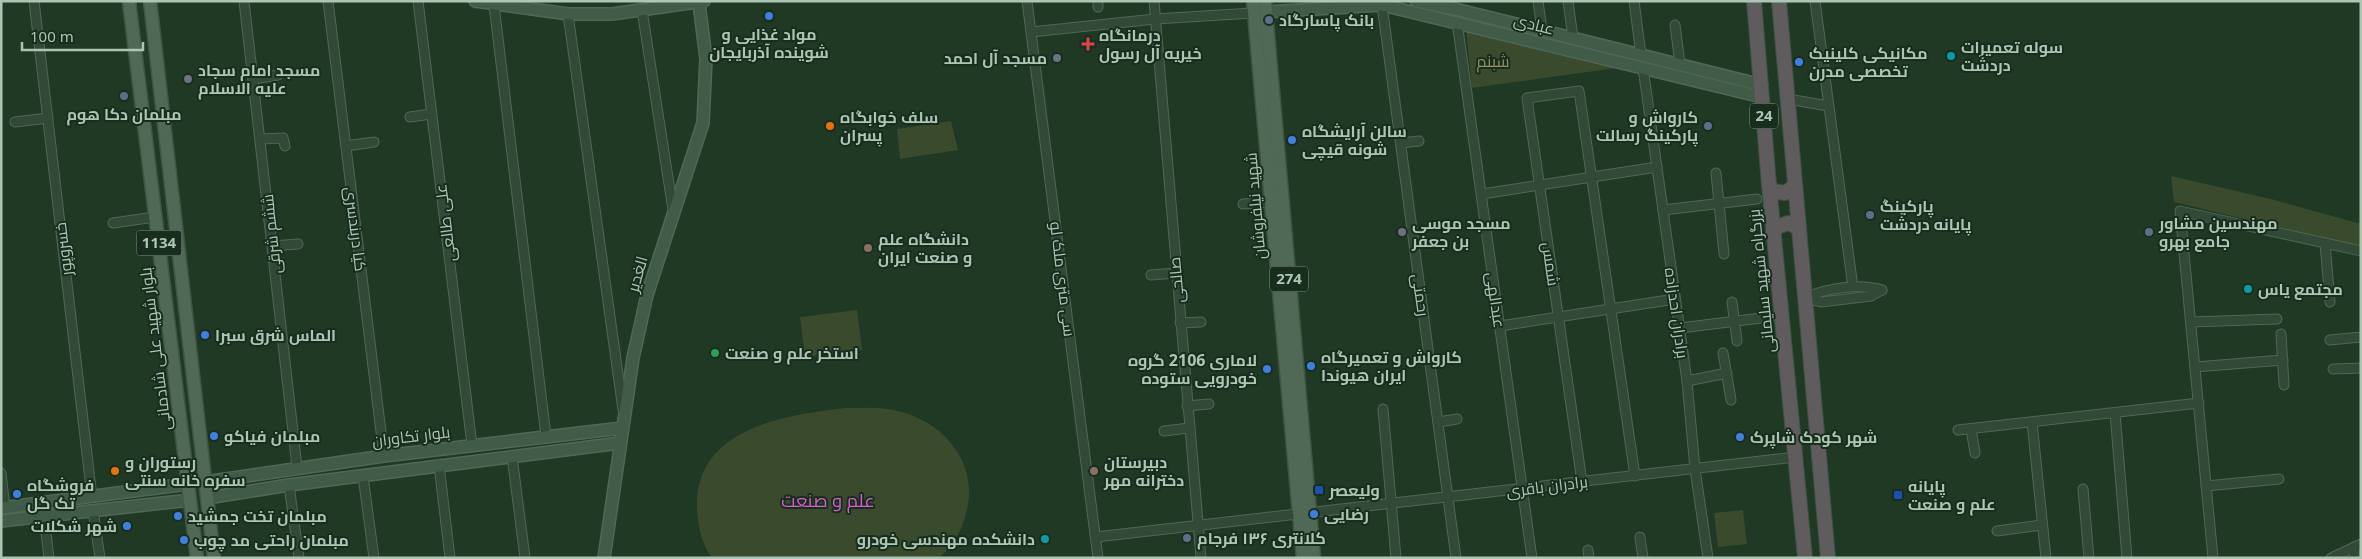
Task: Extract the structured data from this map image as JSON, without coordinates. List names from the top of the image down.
{
  "streets": {
    "highway": ["24", "بزرگراه شهید سلیمانی"],
    "main road": [
      "عبادی",
      "شهید نیلفروشان",
      "1134",
      "الغدیر",
      "274",
      "بلوار شهید علی شادمانی",
      "بلوار تکاوران"
    ],
    "street": [
      "علی طالعی",
      "کیا دربندسری",
      "ششم شرقی",
      "خسروپور",
      "شمس",
      "سی متری ملک لو",
      "صالحی",
      "رحمتی",
      "عبدالهی",
      "برادران احدزاده",
      "برادران باقری"
    ]
  },
  "crossings": [
    ["عبادی", "شهید نیلفروشان"],
    ["عبادی", "سی متری ملک لو"],
    ["عبادی", "صالحی"],
    ["عبادی", "بزرگراه شهید سلیمانی"],
    ["عبادی", "رحمتی"],
    ["عبادی", "عبدالهی"],
    ["عبادی", "برادران احدزاده"],
    ["شهید نیلفروشان", "برادران باقری"],
    ["علی طالعی", "بلوار تکاوران"],
    ["کیا دربندسری", "بلوار تکاوران"],
    ["ششم شرقی", "بلوار تکاوران"],
    ["1134", "بلوار شهید علی شادمانی"],
    ["1134", "بلوار تکاوران"],
    ["شمس", "برادران باقری"],
    ["الغدیر", "بلوار تکاوران"],
    ["سی متری ملک لو", "برادران باقری"],
    ["صالحی", "برادران باقری"],
    ["بزرگراه شهید سلیمانی", "برادران باقری"],
    ["رحمتی", "برادران باقری"],
    ["عبدالهی", "برادران باقری"],
    ["برادران احدزاده", "برادران باقری"]
  ],
  "districts": ["علم و صنعت"],
  "parks": ["شبنم"],
  "places": {
    "other": [
      "مواد غذایی و شوینده آذربایجان",
      "بانک پاسارگاد",
      "سوله تعمیرات دردشت",
      "مسجد آل احمد",
      "مکانیکی کلینیک تخصصی مدرن",
      "مسجد امام سجاد علیه الاسلام",
      "مبلمان دکا هوم",
      "سلف خوابگاه پسران",
      "کارواش و پارکینگ رسالت",
      "سالن آرایشگاه شونه قیچی",
      "پارکینگ پایانه دردشت",
      "مسجد موسی بن جعفر",
      "مهندسین مشاور جامع بهرو",
      "دانشگاه علم و صنعت ایران",
      "مجتمع یاس",
      "الماس شرق سبرا",
      "استخر علم و صنعت",
      "کارواش و تعمیرگاه ایران هیوندا",
      "لاماری 2106 گروه خودرویی ستوده",
      "مبلمان فیاکو",
      "شهر کودک شاپرک",
      "رستوران و سفره خانه سنتی",
      "دبیرستان دخترانه مهر",
      "فروشگاه تک گل",
      "رضایی",
      "مبلمان تخت جمشید",
      "شهر شکلات",
      "کلانتری ۱۳۶ فرجام",
      "دانشکده مهندسی خودرو",
      "مبلمان راحتی مد چوب"
    ],
    "health": ["درمانگاه خیریه آل رسول"],
    "transit": ["ولیعصر", "پایانه علم و صنعت"]
  },
  "scale_bar": "100 m"
}
